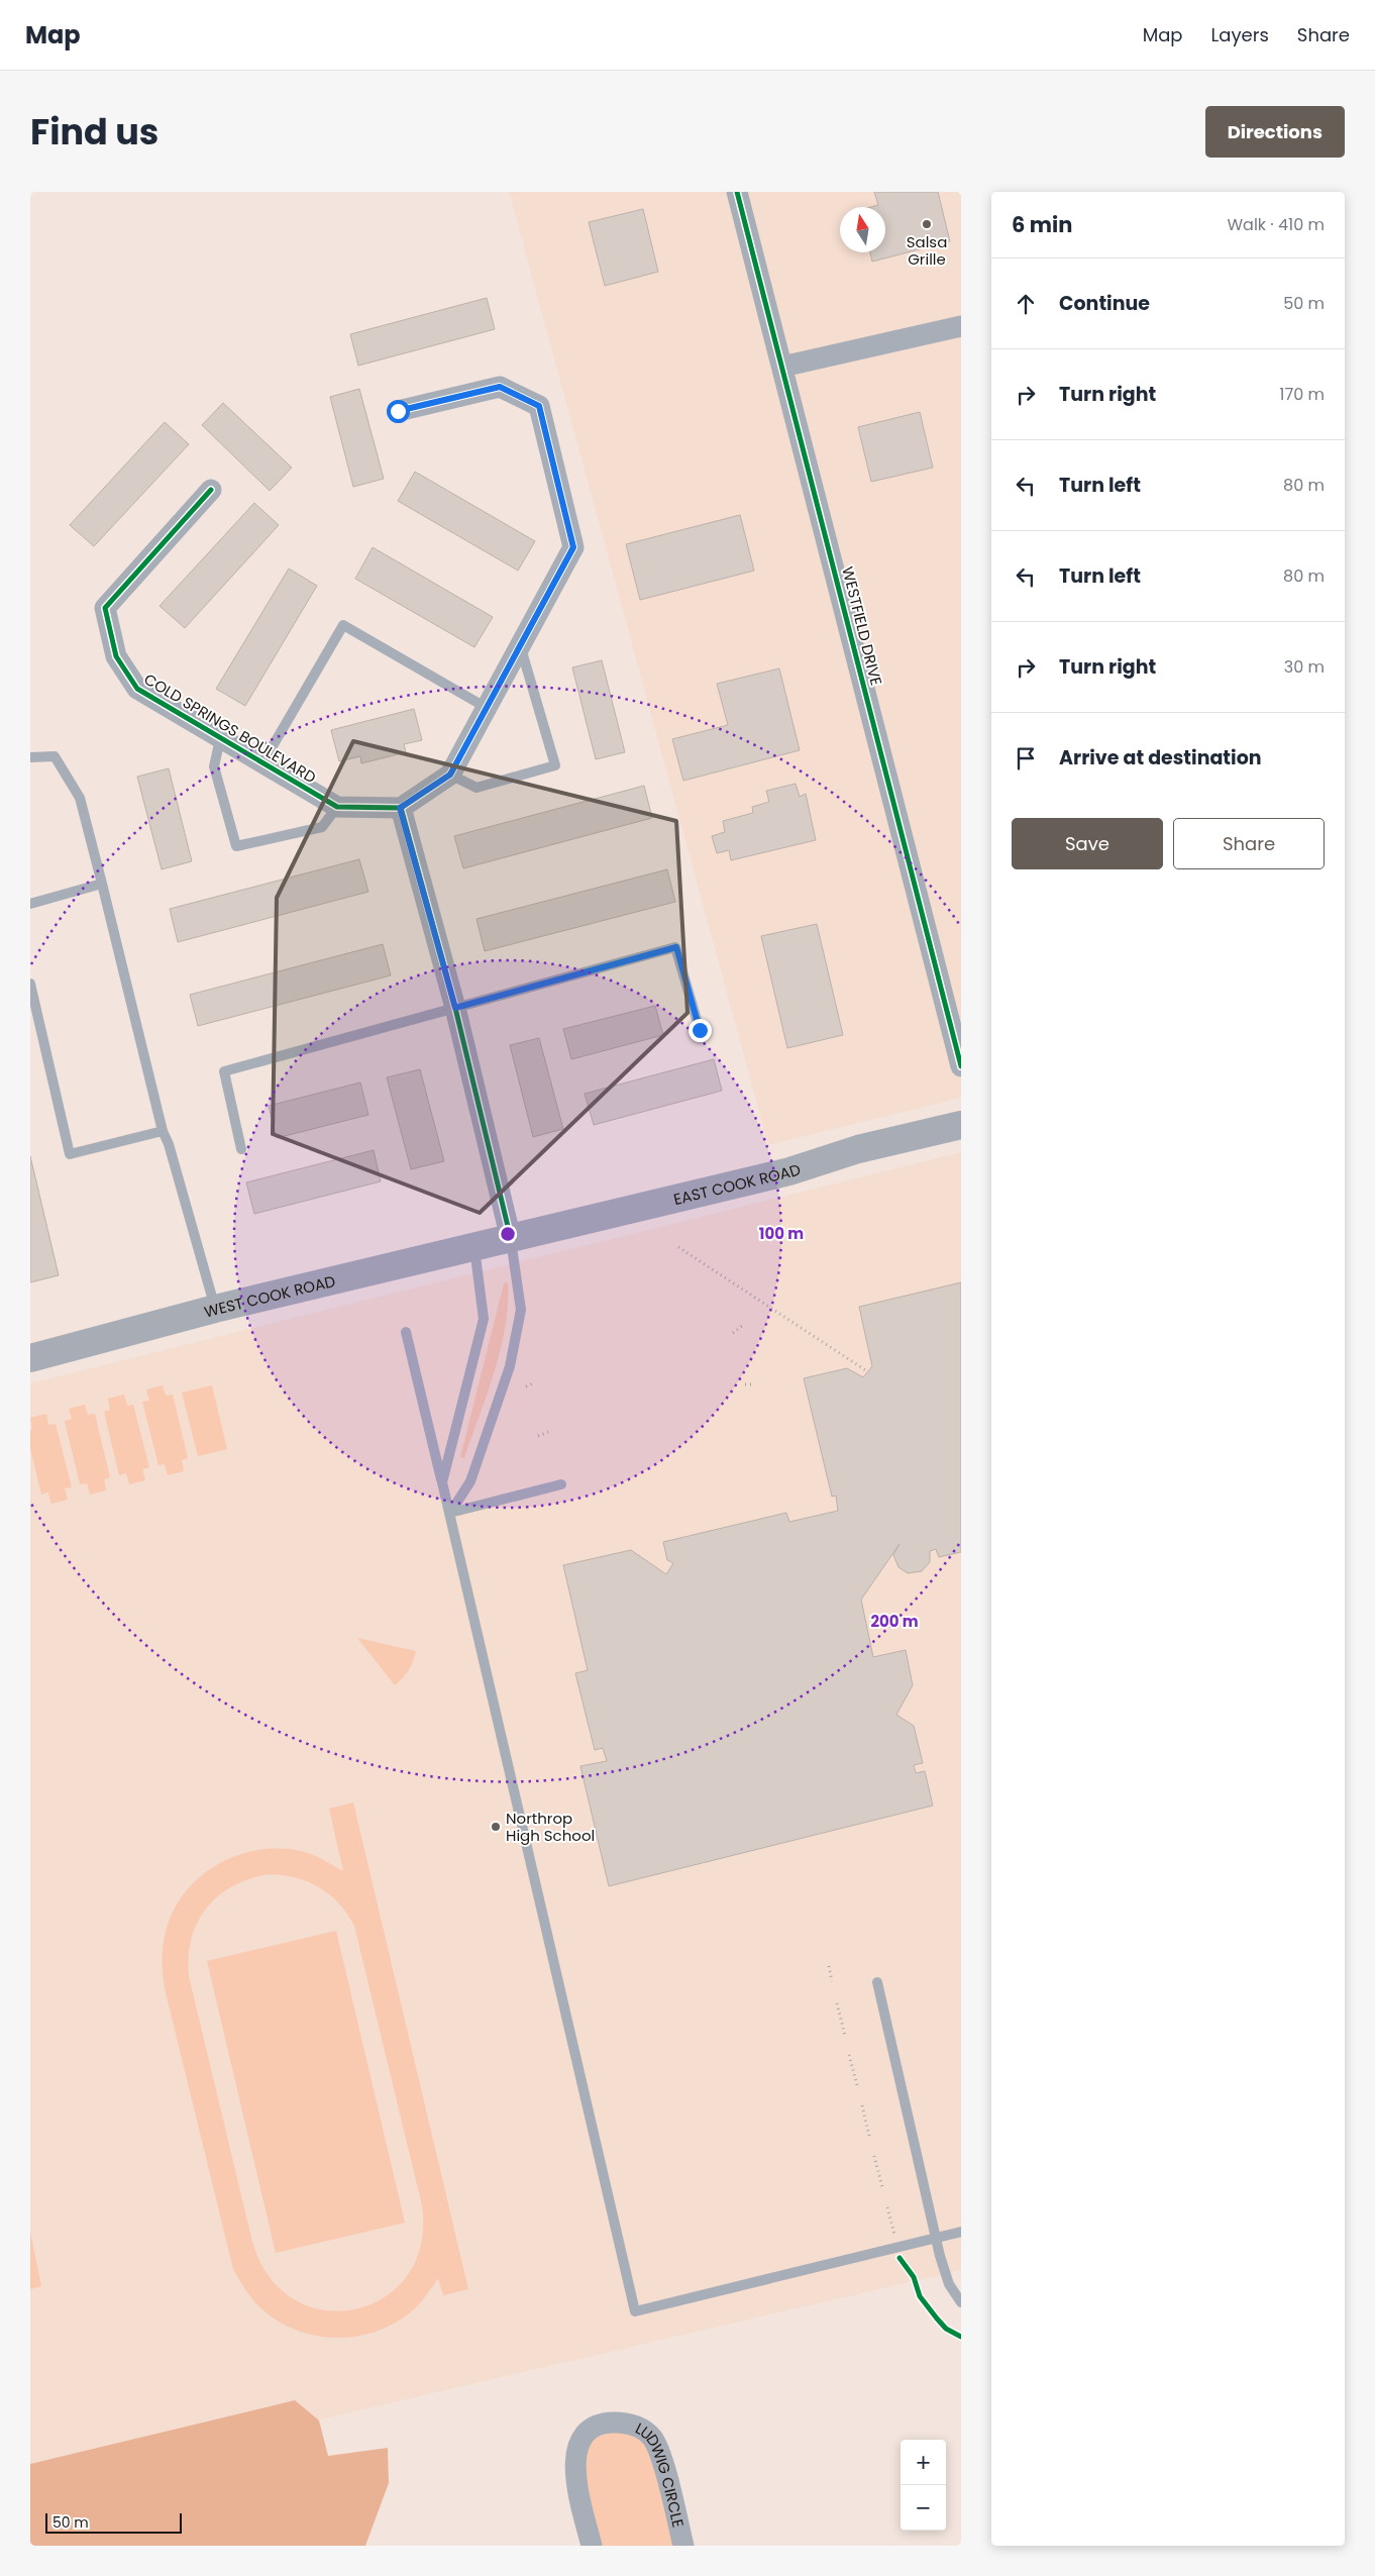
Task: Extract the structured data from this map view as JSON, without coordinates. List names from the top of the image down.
{
  "streets": {
    "main road": ["EAST COOK ROAD", "WEST COOK ROAD"],
    "street": ["WESTFIELD DRIVE", "COLD SPRINGS BOULEVARD", "LUDWIG CIRCLE"]
  },
  "crossings": [
    ["EAST COOK ROAD", "WEST COOK ROAD"]
  ],
  "places": ["Salsa Grille", "Northrop High School"],
  "scale_bar": "50 m",
  "north": "top",
  "page": {
    "header": "Map",
    "nav": ["Map", "Layers", "Share"],
    "title": "Find us",
    "buttons": [
      "Directions",
      ["Save", "Share"]
    ],
    "heading": ["6 min", "Walk · 410 m"],
    "list": [
      ["Continue", "50 m"],
      ["Turn right", "170 m"],
      ["Turn left", "80 m"],
      ["Turn left", "80 m"],
      ["Turn right", "30 m"],
      "Arrive at destination"
    ],
    "map_buttons": ["+", "−"],
    "scale": "50 m"
  },
  "rings": ["100 m", "200 m"]
}
